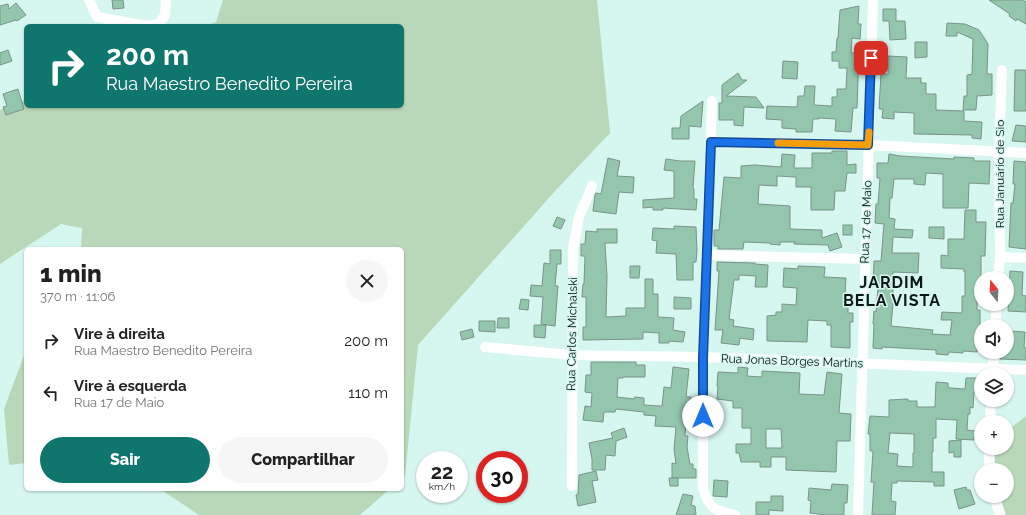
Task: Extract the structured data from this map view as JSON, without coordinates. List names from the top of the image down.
{
  "streets": {
    "street": [
      "Rua Januário de Sio",
      "Rua 17 de Maio",
      "Rua Carlos Michalski",
      "Rua Jonas Borges Martins"
    ]
  },
  "crossings": [
    ["Rua 17 de Maio", "Rua Jonas Borges Martins"],
    ["Rua Carlos Michalski", "Rua Jonas Borges Martins"]
  ],
  "districts": ["JARDIM BELA VISTA"],
  "north": "top",
  "page": {
    "turn": ["200 m", "Rua Maestro Benedito Pereira"],
    "heading": ["1 min", "370 m · 11:06"],
    "map_buttons": ["+", "−"],
    "list": [
      {
        "name": "Vire à direita",
        "note": "Rua Maestro Benedito Pereira",
        "value": "200 m"
      },
      {
        "name": "Vire à esquerda",
        "note": "Rua 17 de Maio",
        "value": "110 m"
      }
    ],
    "buttons": ["Sair", "Compartilhar"],
    "speed": "22 km/h",
    "limit": "30"
  }
}
